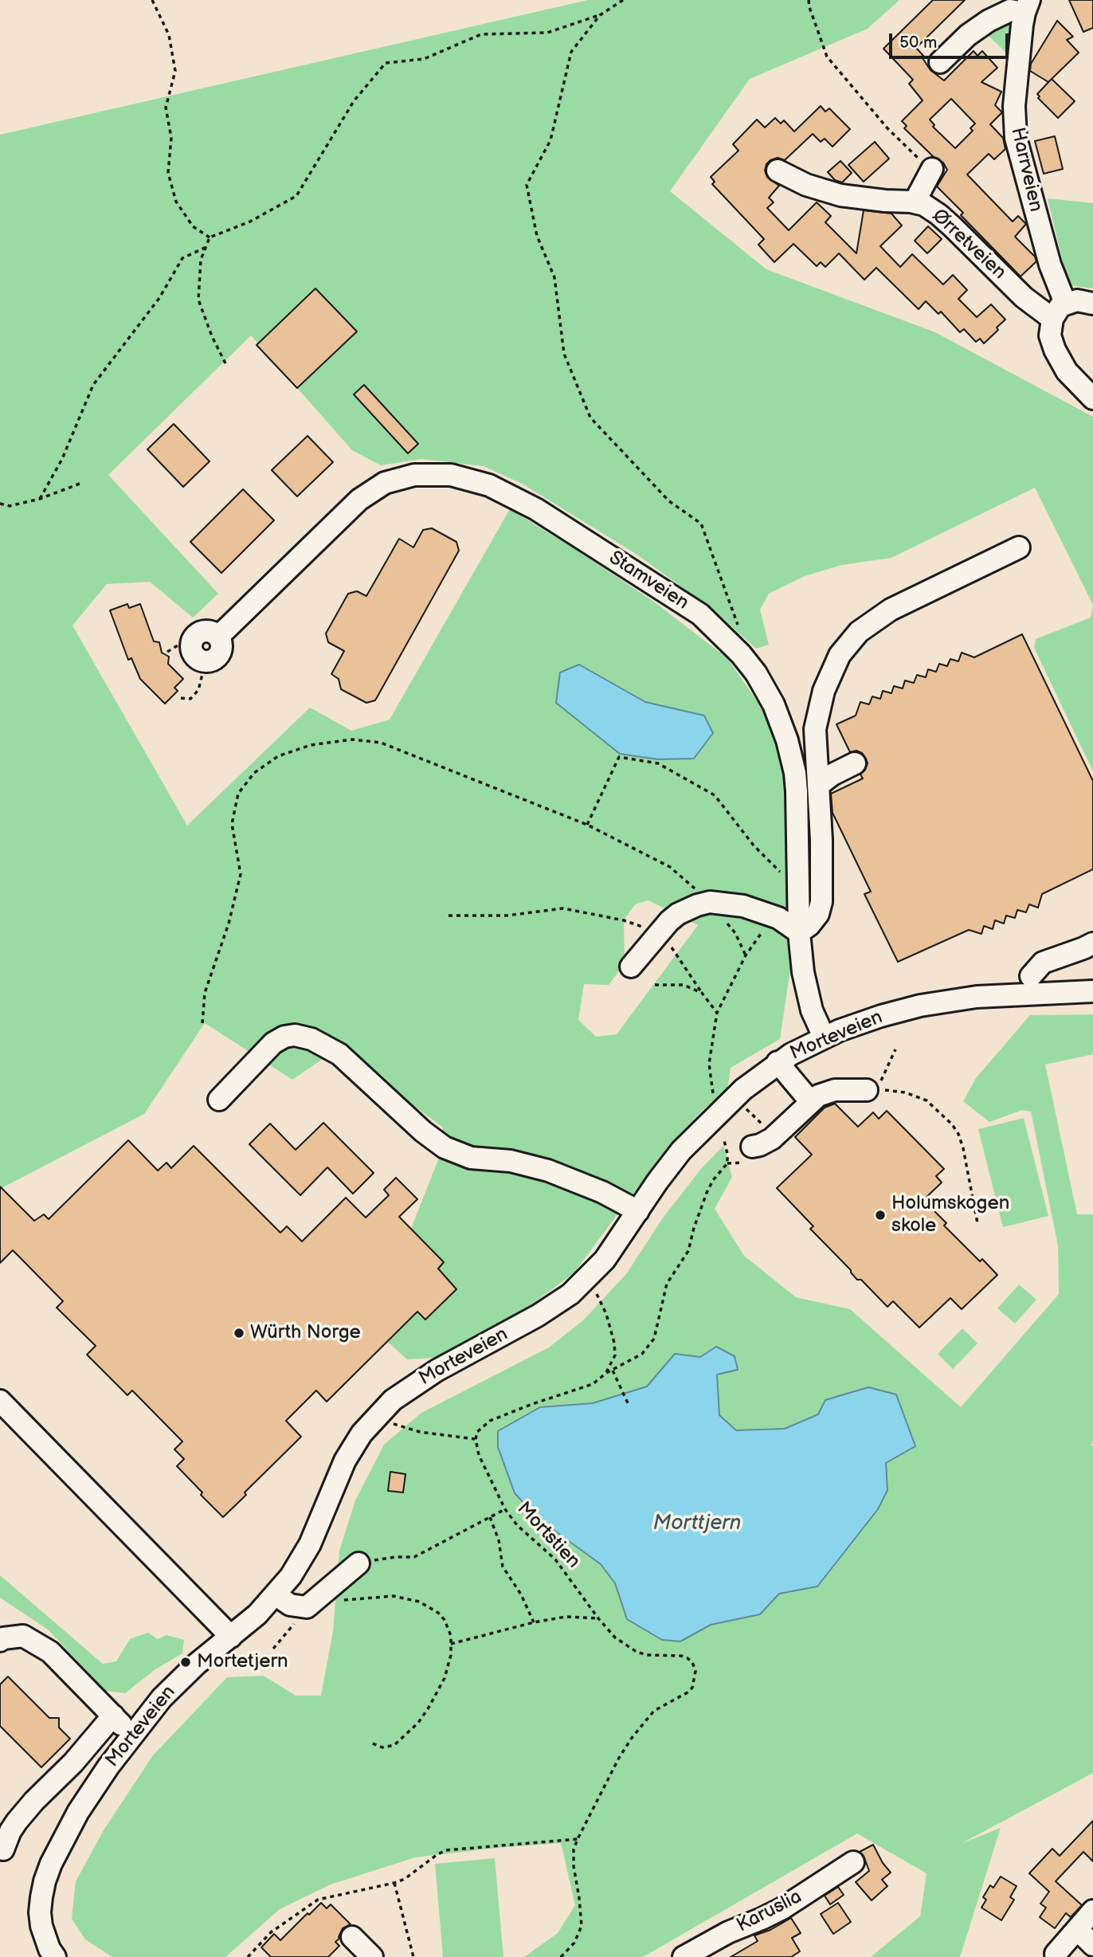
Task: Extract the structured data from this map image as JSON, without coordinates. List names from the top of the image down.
{
  "streets": {
    "street": [
      "Harrveien",
      "Ørretveien",
      "Stamveien",
      "Morteveien",
      "Karuslia"
    ],
    "path": ["Mortstien"]
  },
  "crossings": [
    ["Harrveien", "Ørretveien"],
    ["Stamveien", "Morteveien"]
  ],
  "water": ["Morttjern"],
  "places": ["Holumskogen skole", "Würth Norge", "Mortetjern"],
  "scale_bar": "50 m"
}
